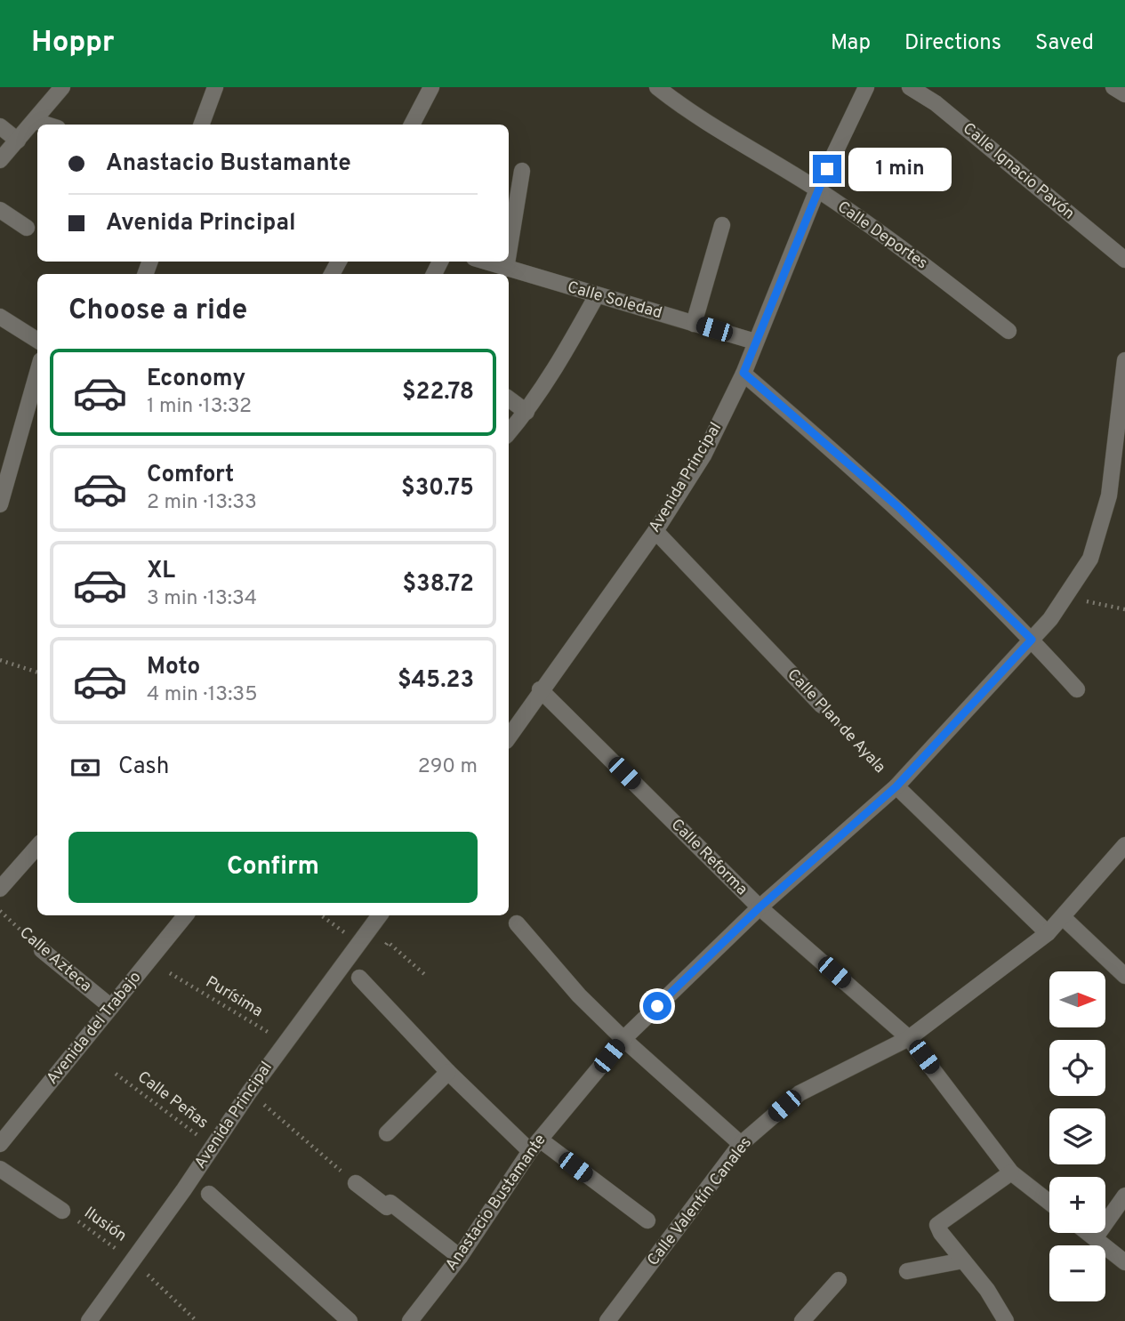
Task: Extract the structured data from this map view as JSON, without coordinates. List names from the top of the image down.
{
  "streets": {
    "street": [
      "Calle Ignacio Pavón",
      "Calle Deportes",
      "Calle Soledad",
      "Avenida Principal",
      "Calle Plan de Ayala",
      "Calle Reforma",
      "Calle Azteca",
      "Avenida del Trabajo",
      "Calle Valentín Canales",
      "Anastacio Bustamante"
    ],
    "path": ["Purísima", "Calle Peñas", "Ilusión"]
  },
  "crossings": [
    ["Calle Deportes", "Avenida Principal"],
    ["Calle Soledad", "Avenida Principal"],
    ["Avenida Principal", "Calle Plan de Ayala"],
    ["Avenida Principal", "Calle Reforma"],
    ["Avenida Principal", "Purísima"],
    ["Avenida Principal", "Calle Peñas"],
    ["Avenida Principal", "Ilusión"],
    ["Calle Plan de Ayala", "Calle Valentín Canales"],
    ["Calle Plan de Ayala", "Anastacio Bustamante"],
    ["Calle Reforma", "Calle Valentín Canales"],
    ["Calle Reforma", "Anastacio Bustamante"],
    ["Calle Azteca", "Avenida del Trabajo"]
  ],
  "north": "right",
  "page": {
    "header": "Hoppr",
    "nav": ["Map", "Directions", "Saved"],
    "banner": ["Anastacio Bustamante", "Avenida Principal"],
    "bubble": "1 min",
    "heading": "Choose a ride",
    "list": [
      {
        "name": "Economy",
        "note": "1 min · 13:32",
        "value": "$22.78"
      },
      {
        "name": "Comfort",
        "note": "2 min · 13:33",
        "value": "$30.75"
      },
      {
        "name": "XL",
        "note": "3 min · 13:34",
        "value": "$38.72"
      },
      {
        "name": "Moto",
        "note": "4 min · 13:35",
        "value": "$45.23"
      }
    ],
    "pay": ["Cash", "290 m"],
    "buttons": "Confirm",
    "map_buttons": ["+", "−"]
  }
}
